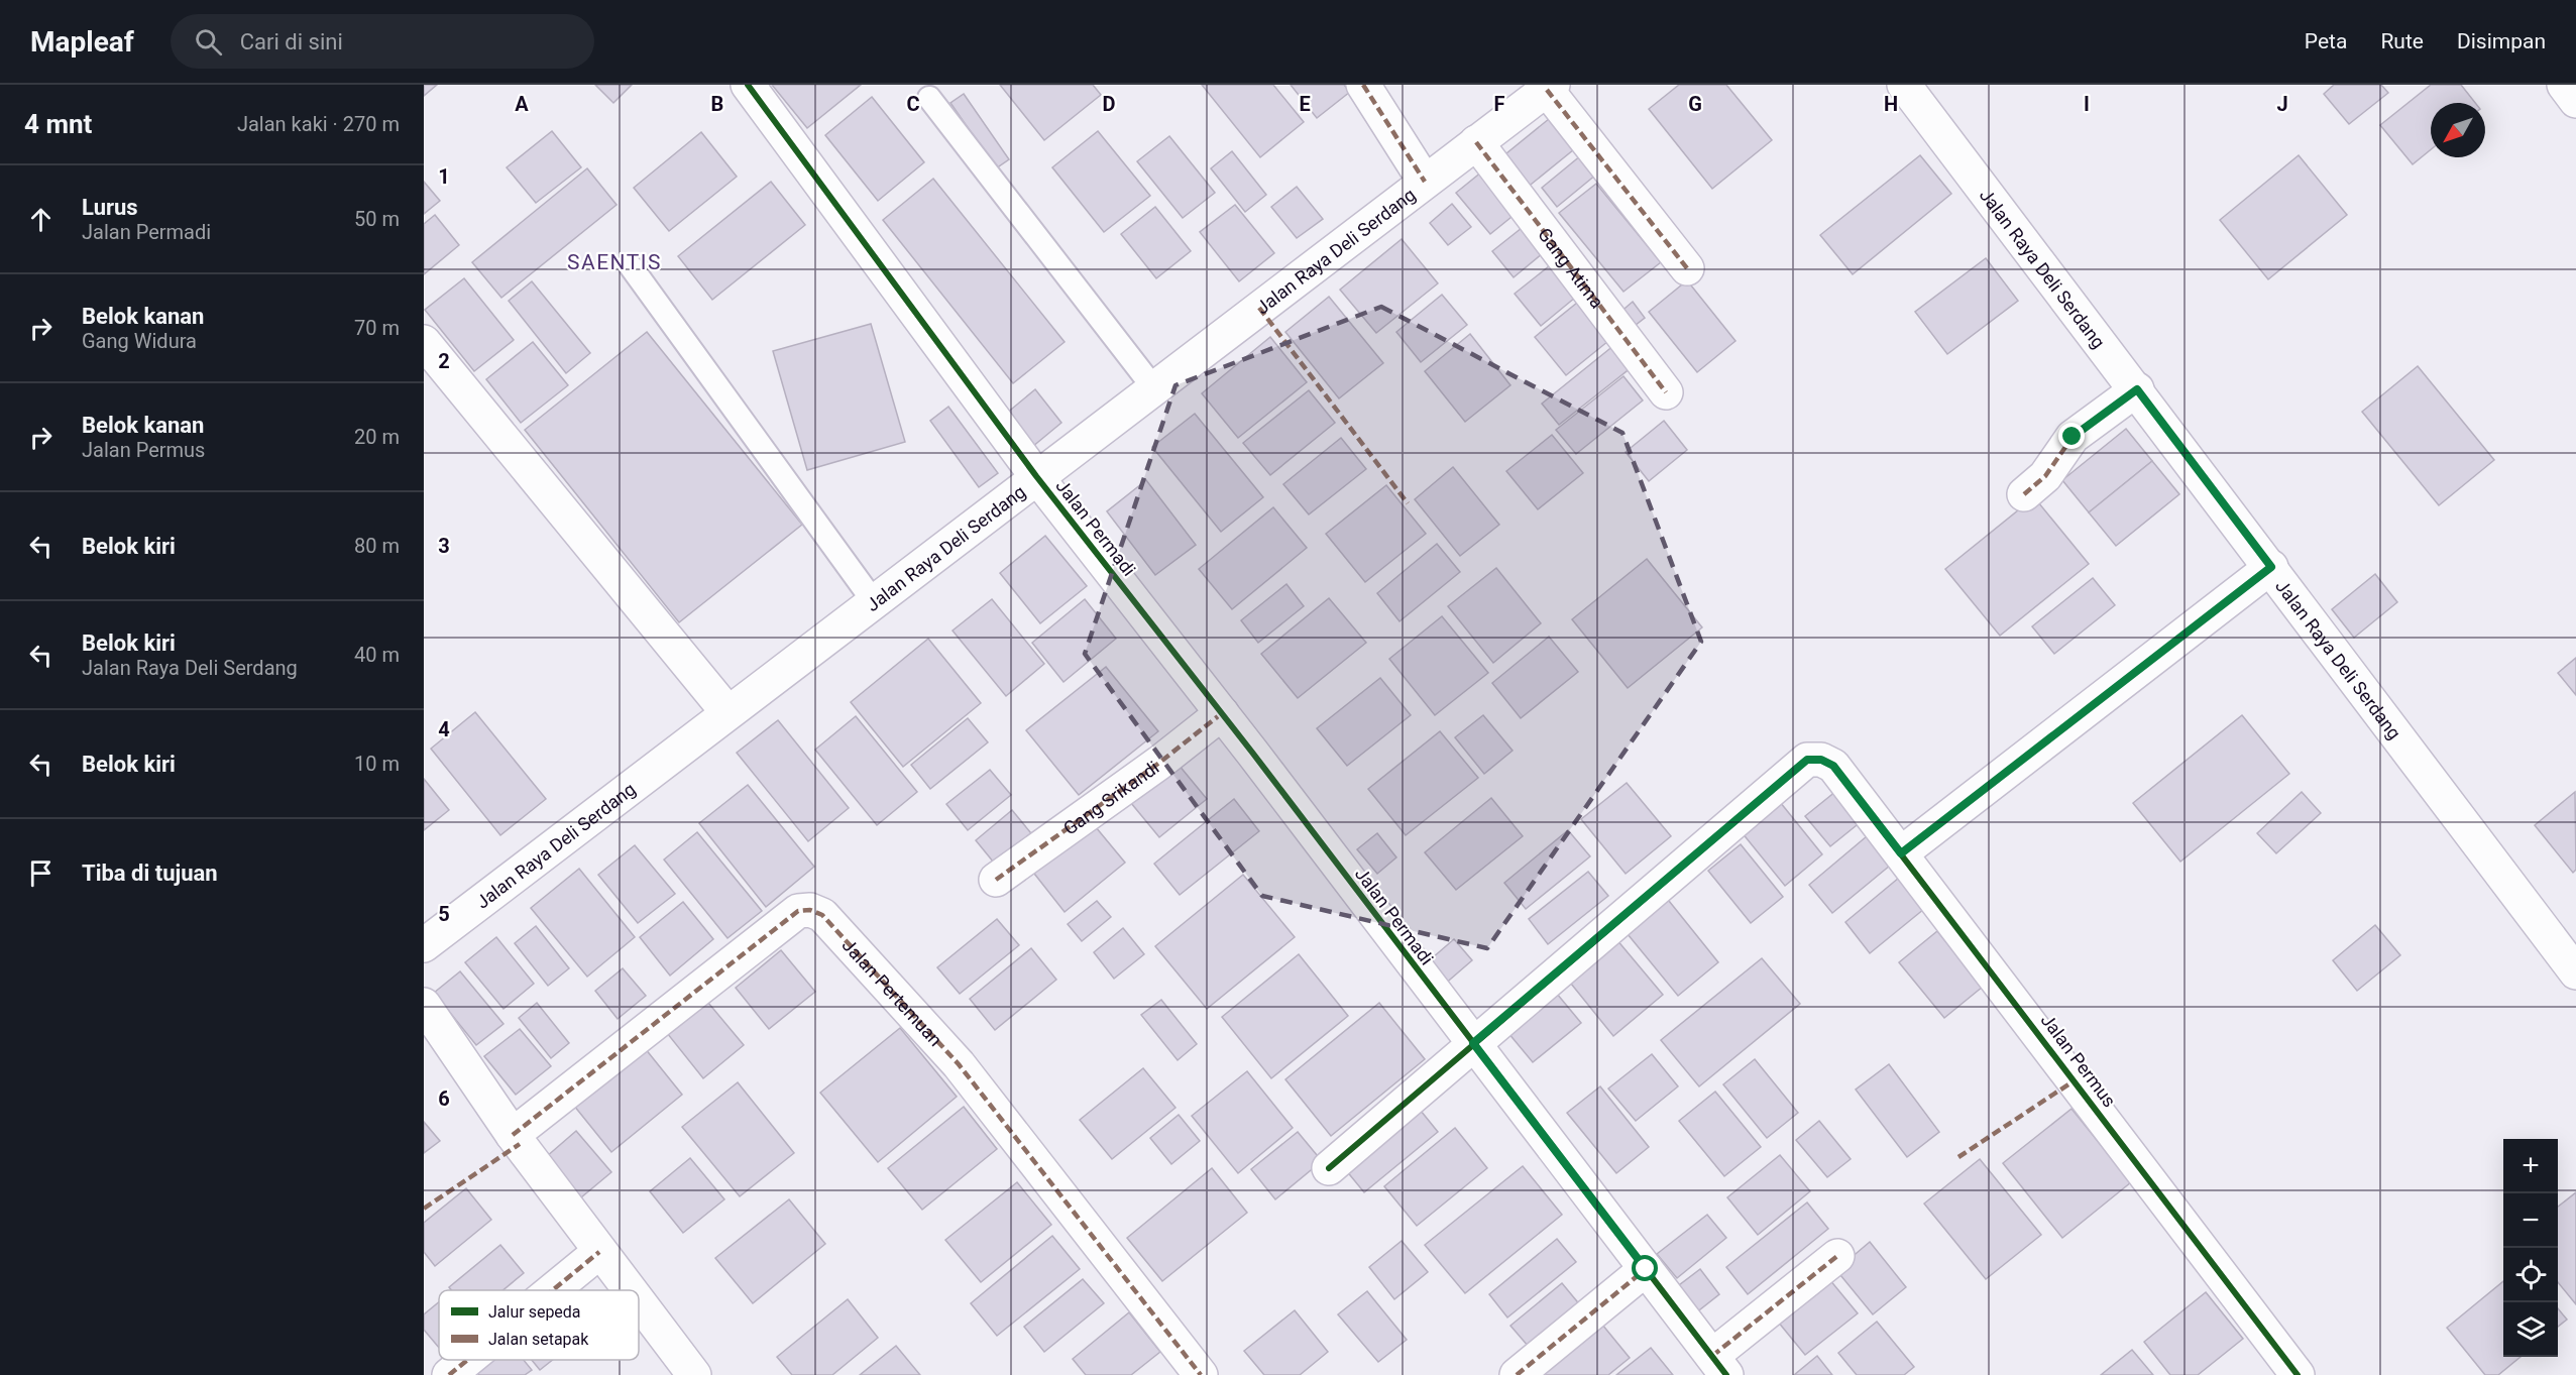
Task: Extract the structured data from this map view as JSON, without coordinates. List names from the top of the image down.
{
  "streets": {
    "street": [
      "Jalan Raya Deli Serdang",
      "Gang Atima",
      "Jalan Permadi",
      "Gang Srikandi",
      "Jalan Pertemuan",
      "Jalan Permus"
    ]
  },
  "crossings": [
    ["Jalan Raya Deli Serdang", "Gang Atima"],
    ["Jalan Raya Deli Serdang", "Jalan Permadi"],
    ["Jalan Permadi", "Gang Srikandi"],
    ["Jalan Permadi", "Jalan Permus"]
  ],
  "districts": ["SAENTIS"],
  "legend": ["Jalur sepeda", "Jalan setapak"],
  "north": "bottom left",
  "page": {
    "header": "Mapleaf",
    "search": "Cari di sini",
    "nav": ["Peta", "Rute", "Disimpan"],
    "heading": ["4 mnt", "Jalan kaki · 270 m"],
    "list": [
      ["Lurus", "Jalan Permadi", "50 m"],
      ["Belok kanan", "Gang Widura", "70 m"],
      ["Belok kanan", "Jalan Permus", "20 m"],
      ["Belok kiri", "80 m"],
      ["Belok kiri", "Jalan Raya Deli Serdang", "40 m"],
      ["Belok kiri", "10 m"],
      "Tiba di tujuan"
    ],
    "map_buttons": ["+", "−"]
  },
  "grid": {
    "columns": [
      "A",
      "B",
      "C",
      "D",
      "E",
      "F",
      "G",
      "H",
      "I",
      "J"
    ],
    "rows": [
      "1",
      "2",
      "3",
      "4",
      "5",
      "6"
    ]
  }
}
